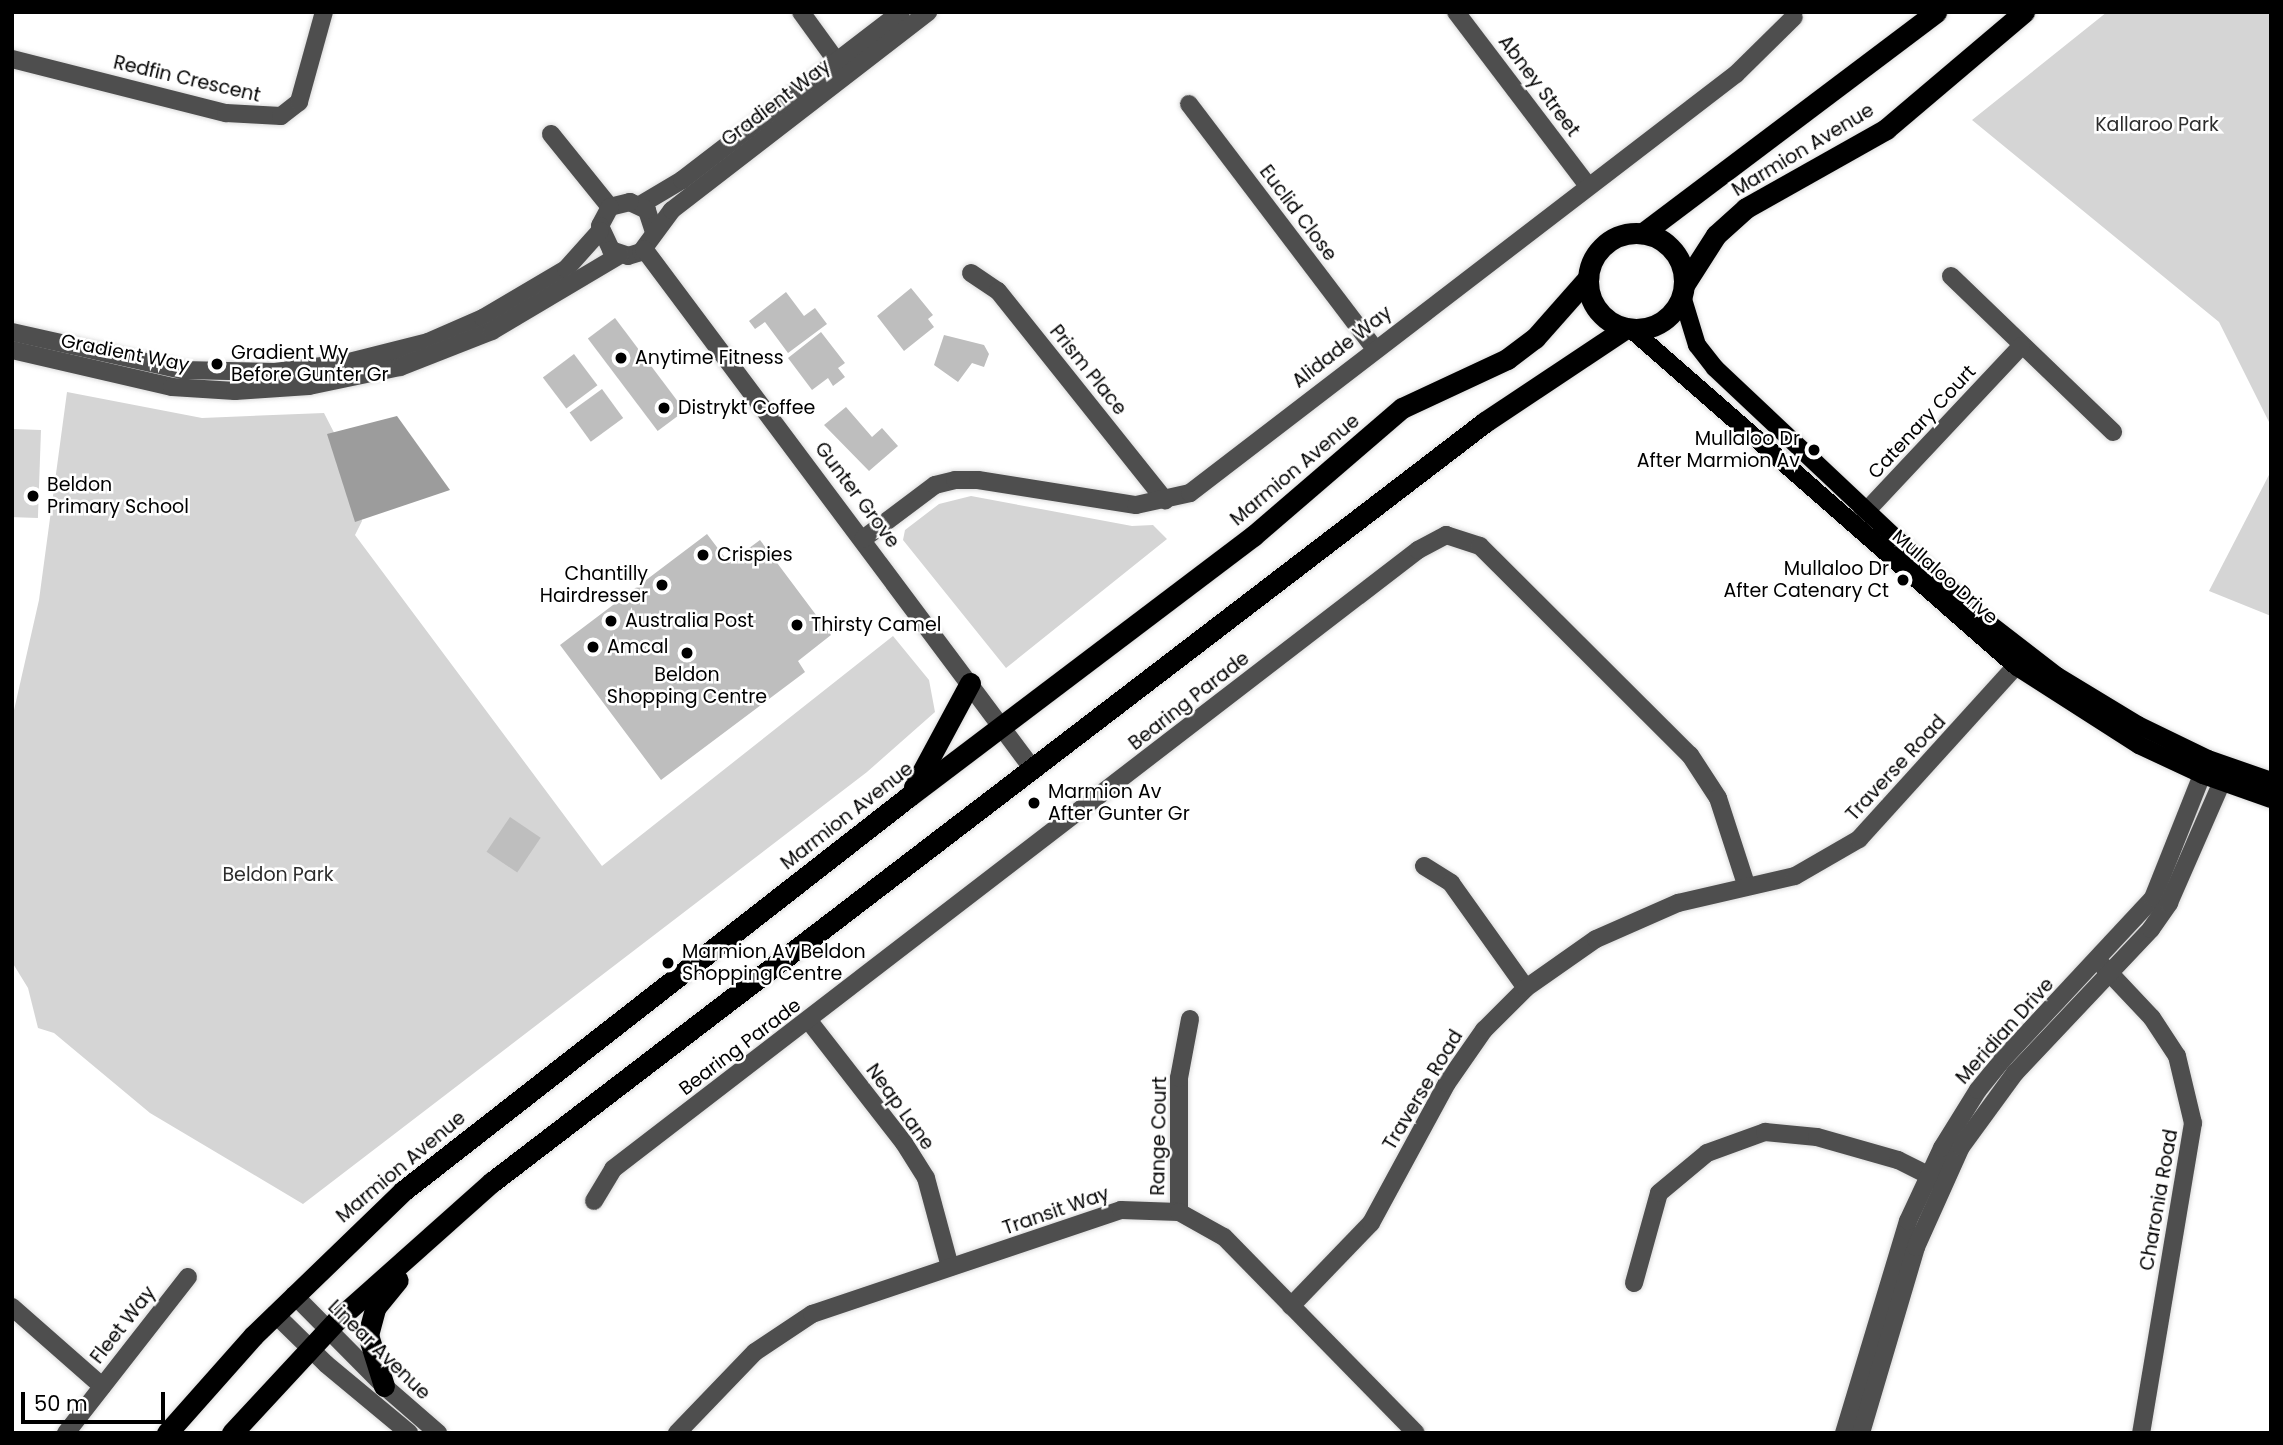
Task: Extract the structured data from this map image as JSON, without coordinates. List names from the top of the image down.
{
  "streets": {
    "highway": ["Marmion Avenue"],
    "main road": ["Mullaloo Drive"],
    "street": [
      "Redfin Crescent",
      "Abney Street",
      "Gradient Way",
      "Euclid Close",
      "Alidade Way",
      "Prism Place",
      "Catenary Court",
      "Gunter Grove",
      "Bearing Parade",
      "Traverse Road",
      "Meridian Drive",
      "Neap Lane",
      "Range Court",
      "Charonia Road",
      "Transit Way",
      "Fleet Way",
      "Linear Avenue"
    ]
  },
  "crossings": [
    ["Abney Street", "Alidade Way"],
    ["Gradient Way", "Gunter Grove"],
    ["Marmion Avenue", "Gunter Grove"],
    ["Marmion Avenue", "Mullaloo Drive"],
    ["Marmion Avenue", "Linear Avenue"],
    ["Euclid Close", "Alidade Way"],
    ["Alidade Way", "Prism Place"],
    ["Alidade Way", "Gunter Grove"],
    ["Catenary Court", "Mullaloo Drive"],
    ["Mullaloo Drive", "Traverse Road"],
    ["Mullaloo Drive", "Meridian Drive"],
    ["Bearing Parade", "Traverse Road"],
    ["Bearing Parade", "Neap Lane"],
    ["Traverse Road", "Transit Way"],
    ["Meridian Drive", "Charonia Road"],
    ["Neap Lane", "Transit Way"],
    ["Range Court", "Transit Way"]
  ],
  "parks": ["Kallaroo Park", "Beldon Park"],
  "places": [
    "Anytime Fitness",
    "Gradient Wy Before Gunter Gr",
    "Distrykt Coffee",
    "Mullaloo Dr After Marmion Av",
    "Beldon Primary School",
    "Crispies",
    "Mullaloo Dr After Catenary Ct",
    "Chantilly Hairdresser",
    "Australia Post",
    "Thirsty Camel",
    "Amcal",
    "Beldon Shopping Centre",
    "Marmion Av After Gunter Gr",
    "Marmion Av Beldon Shopping Centre"
  ],
  "scale_bar": "50 m"
}
